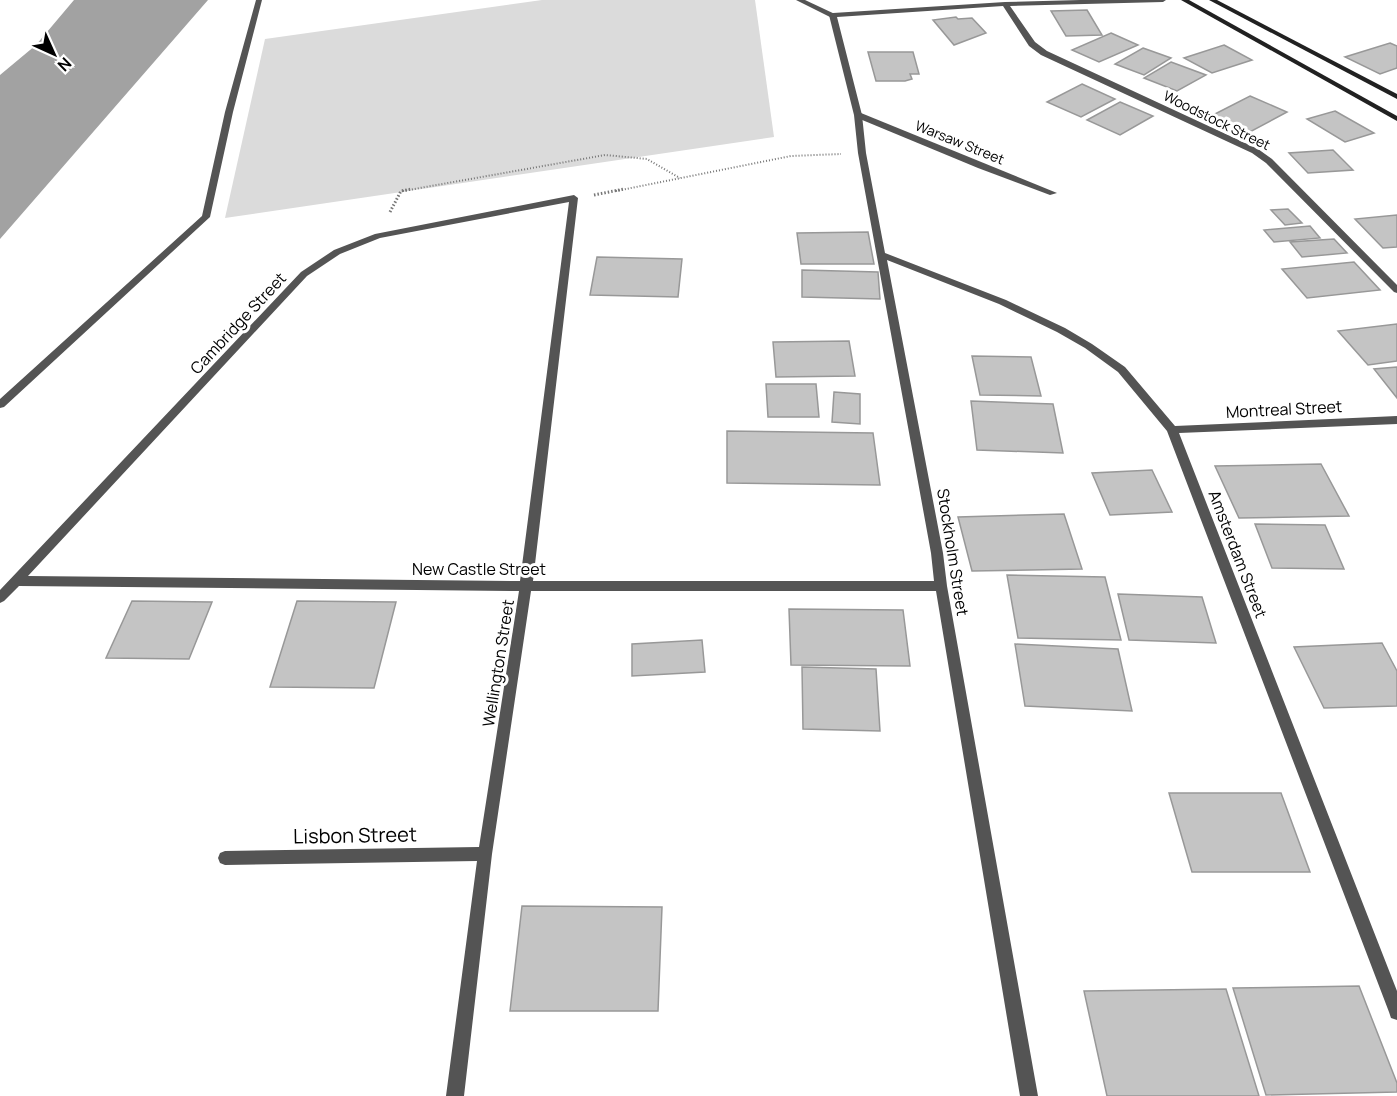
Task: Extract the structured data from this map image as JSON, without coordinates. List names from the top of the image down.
{
  "streets": {
    "street": [
      "Woodstock Street",
      "Warsaw Street",
      "Cambridge Street",
      "Montreal Street",
      "Stockholm Street",
      "Amsterdam Street",
      "New Castle Street",
      "Wellington Street",
      "Lisbon Street"
    ]
  },
  "crossings": [
    ["Warsaw Street", "Stockholm Street"],
    ["Cambridge Street", "New Castle Street"],
    ["Cambridge Street", "Wellington Street"],
    ["Montreal Street", "Amsterdam Street"],
    ["Stockholm Street", "Amsterdam Street"],
    ["Stockholm Street", "New Castle Street"],
    ["New Castle Street", "Wellington Street"],
    ["Wellington Street", "Lisbon Street"]
  ],
  "north": "bottom right"
}
